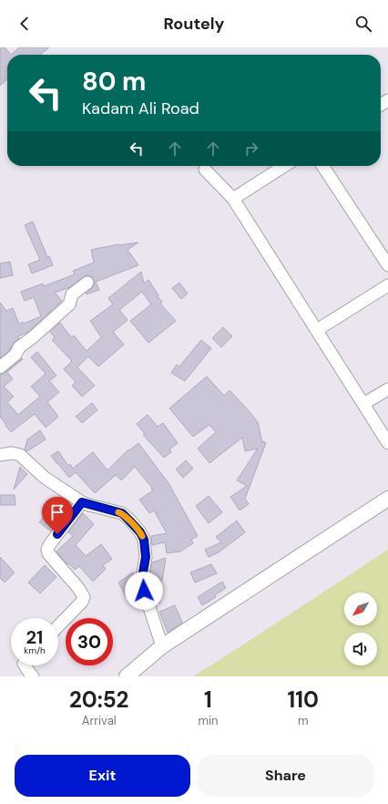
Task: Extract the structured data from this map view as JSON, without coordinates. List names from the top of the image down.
{
  "north": "bottom left",
  "page": {
    "header": "Routely",
    "turn": ["80 m", "Kadam Ali Road"],
    "speed": "21 km/h",
    "limit": "30",
    "eta": [
      "20:52",
      "Arrival",
      "1",
      "min",
      "110",
      "m"
    ],
    "buttons": ["Exit", "Share"]
  }
}
